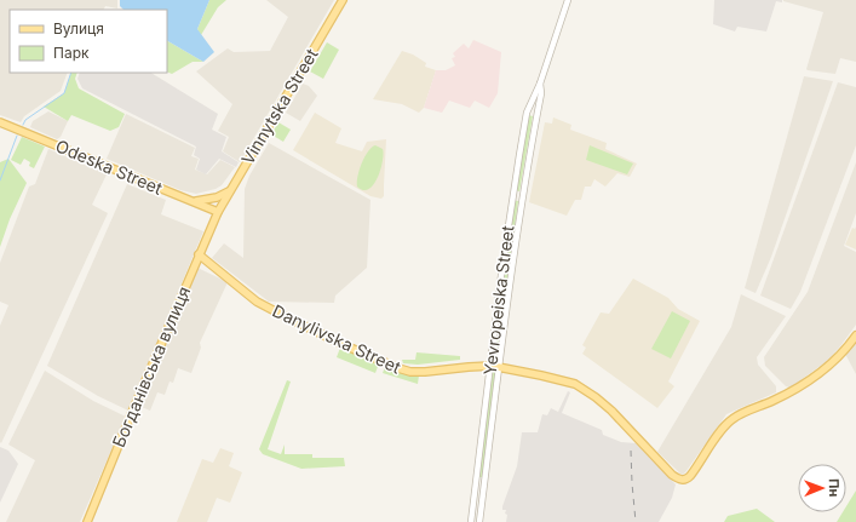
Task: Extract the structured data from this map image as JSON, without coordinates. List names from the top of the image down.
{
  "streets": {
    "main road": [
      "Vinnytska Street",
      "Odeska Street",
      "Danylivska Street",
      "Богданівська вулиця"
    ],
    "street": ["Yevropeiska Street"]
  },
  "crossings": [
    ["Vinnytska Street", "Odeska Street"],
    ["Vinnytska Street", "Богданівська вулиця"],
    ["Odeska Street", "Богданівська вулиця"],
    ["Yevropeiska Street", "Danylivska Street"],
    ["Danylivska Street", "Богданівська вулиця"]
  ],
  "legend": ["Вулиця", "Парк"],
  "north": "right"
}
